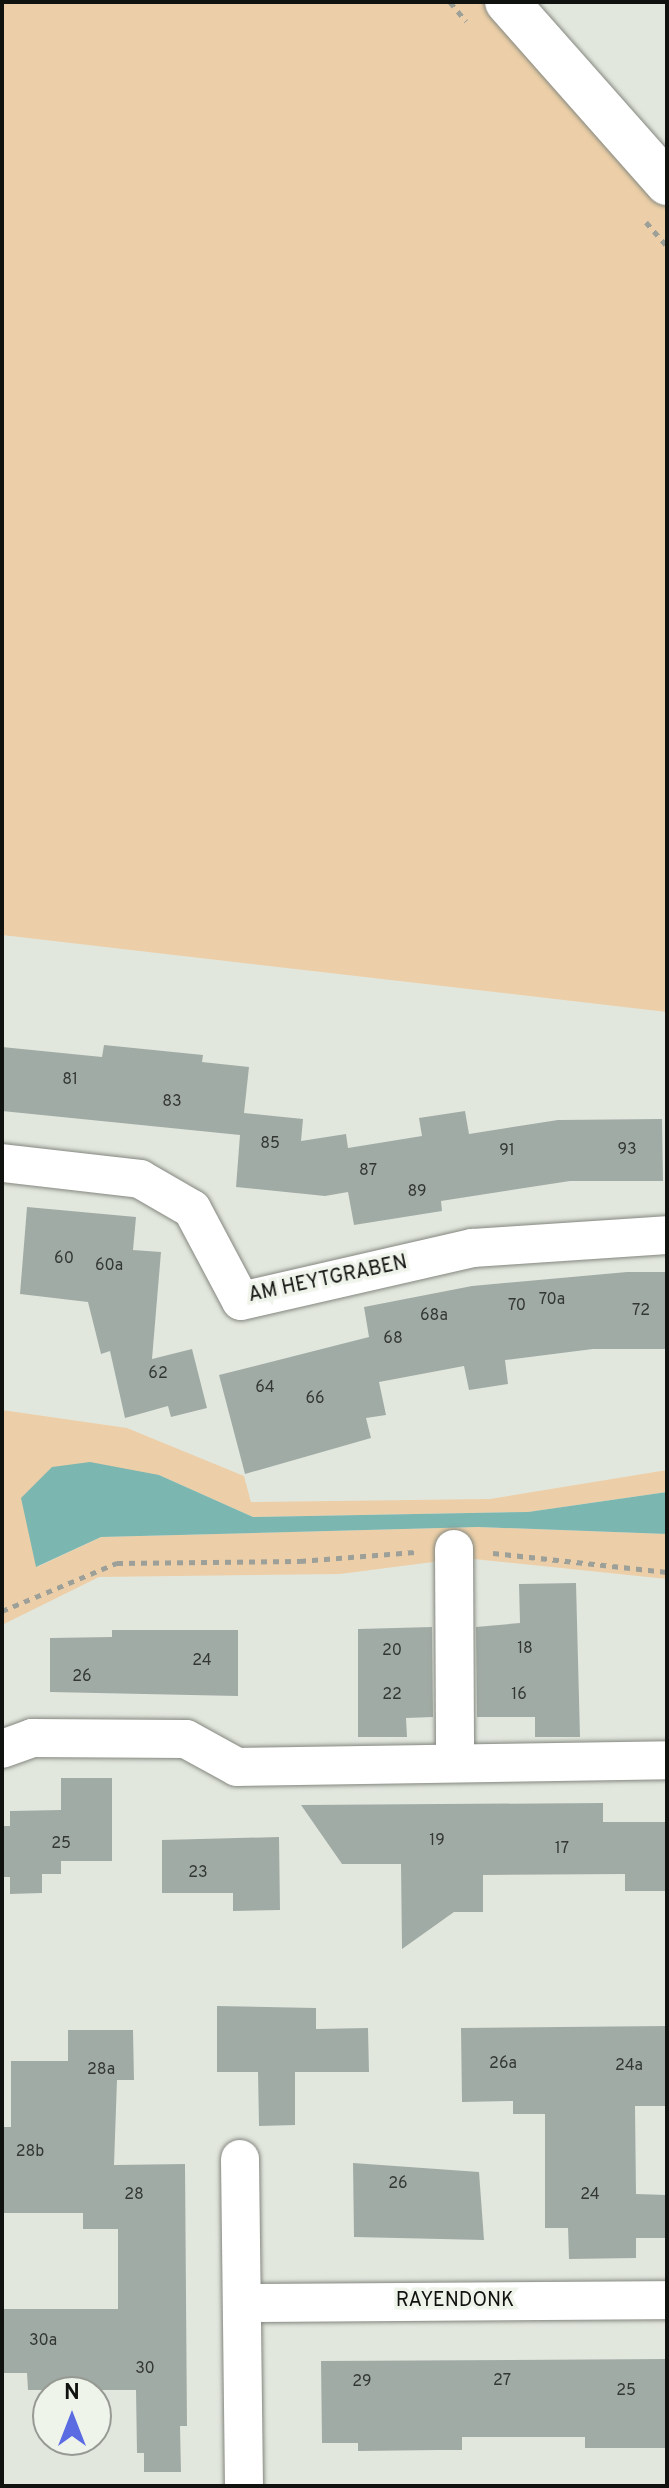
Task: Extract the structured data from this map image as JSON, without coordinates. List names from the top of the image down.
{
  "streets": {
    "street": ["AM HEYTGRABEN", "RAYENDONK"]
  },
  "house_numbers": [
    "81",
    "83",
    "85",
    "93",
    "91",
    "87",
    "89",
    "60",
    "60a",
    "70a",
    "70",
    "72",
    "68a",
    "68",
    "62",
    "64",
    "66",
    "18",
    "20",
    "24",
    "26",
    "22",
    "16",
    "19",
    "25",
    "17",
    "23",
    "26a",
    "24a",
    "28a",
    "28b",
    "26",
    "28",
    "24",
    "30a",
    "30",
    "27",
    "29",
    "25"
  ],
  "north": "top"
}
